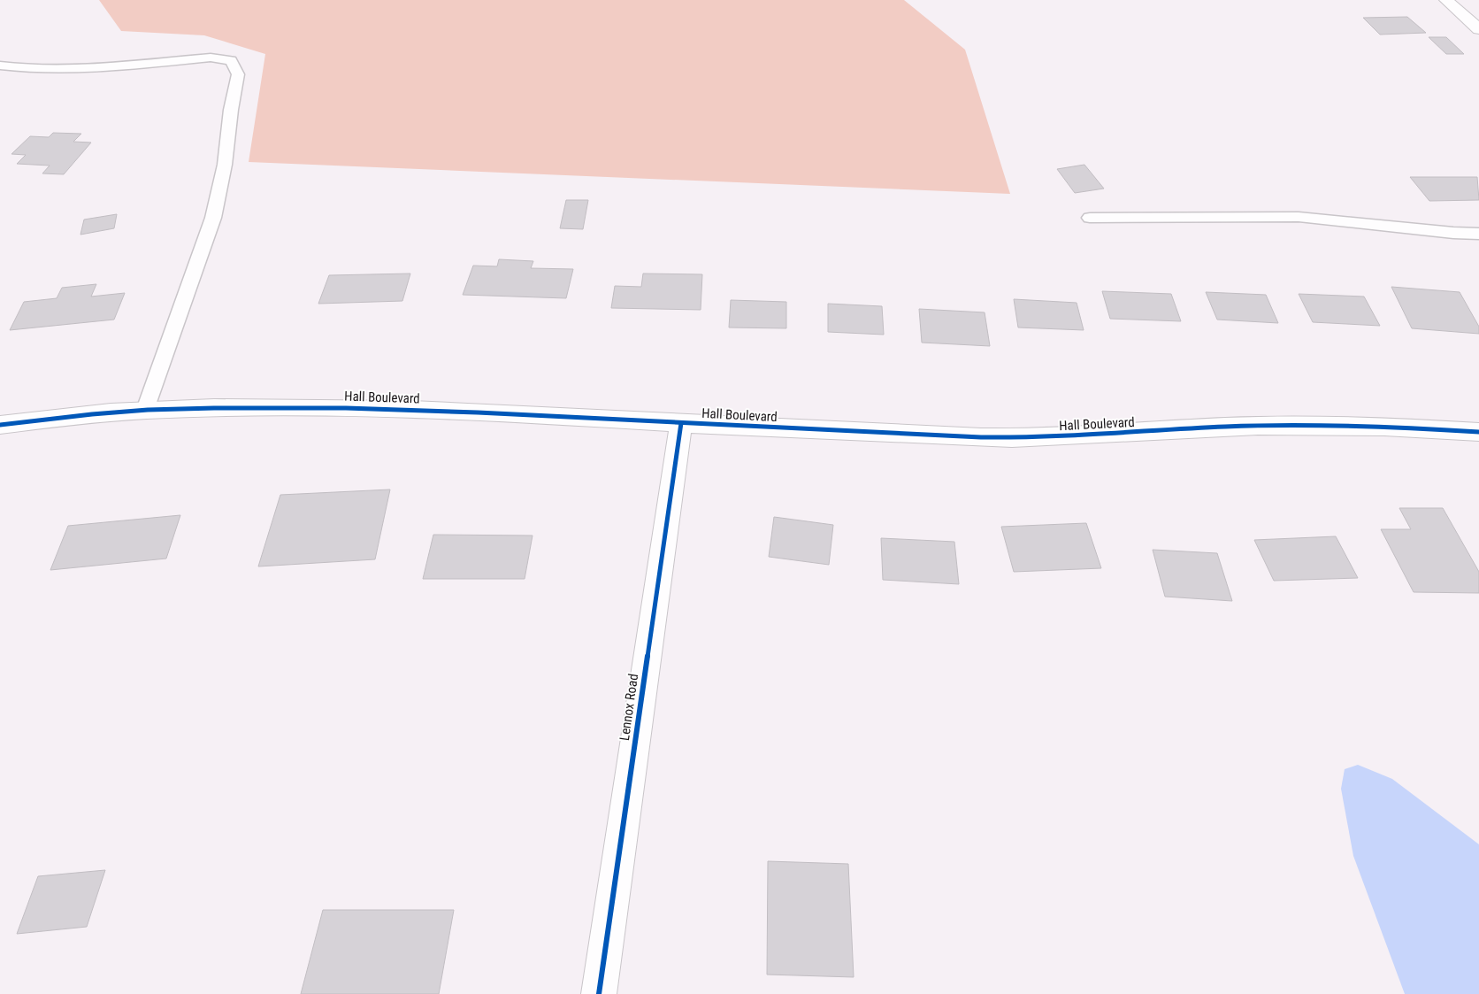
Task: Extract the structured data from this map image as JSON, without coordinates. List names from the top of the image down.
{
  "streets": {
    "street": ["Hall Boulevard", "Lennox Road"]
  },
  "crossings": [
    ["Hall Boulevard", "Lennox Road"]
  ]
}
